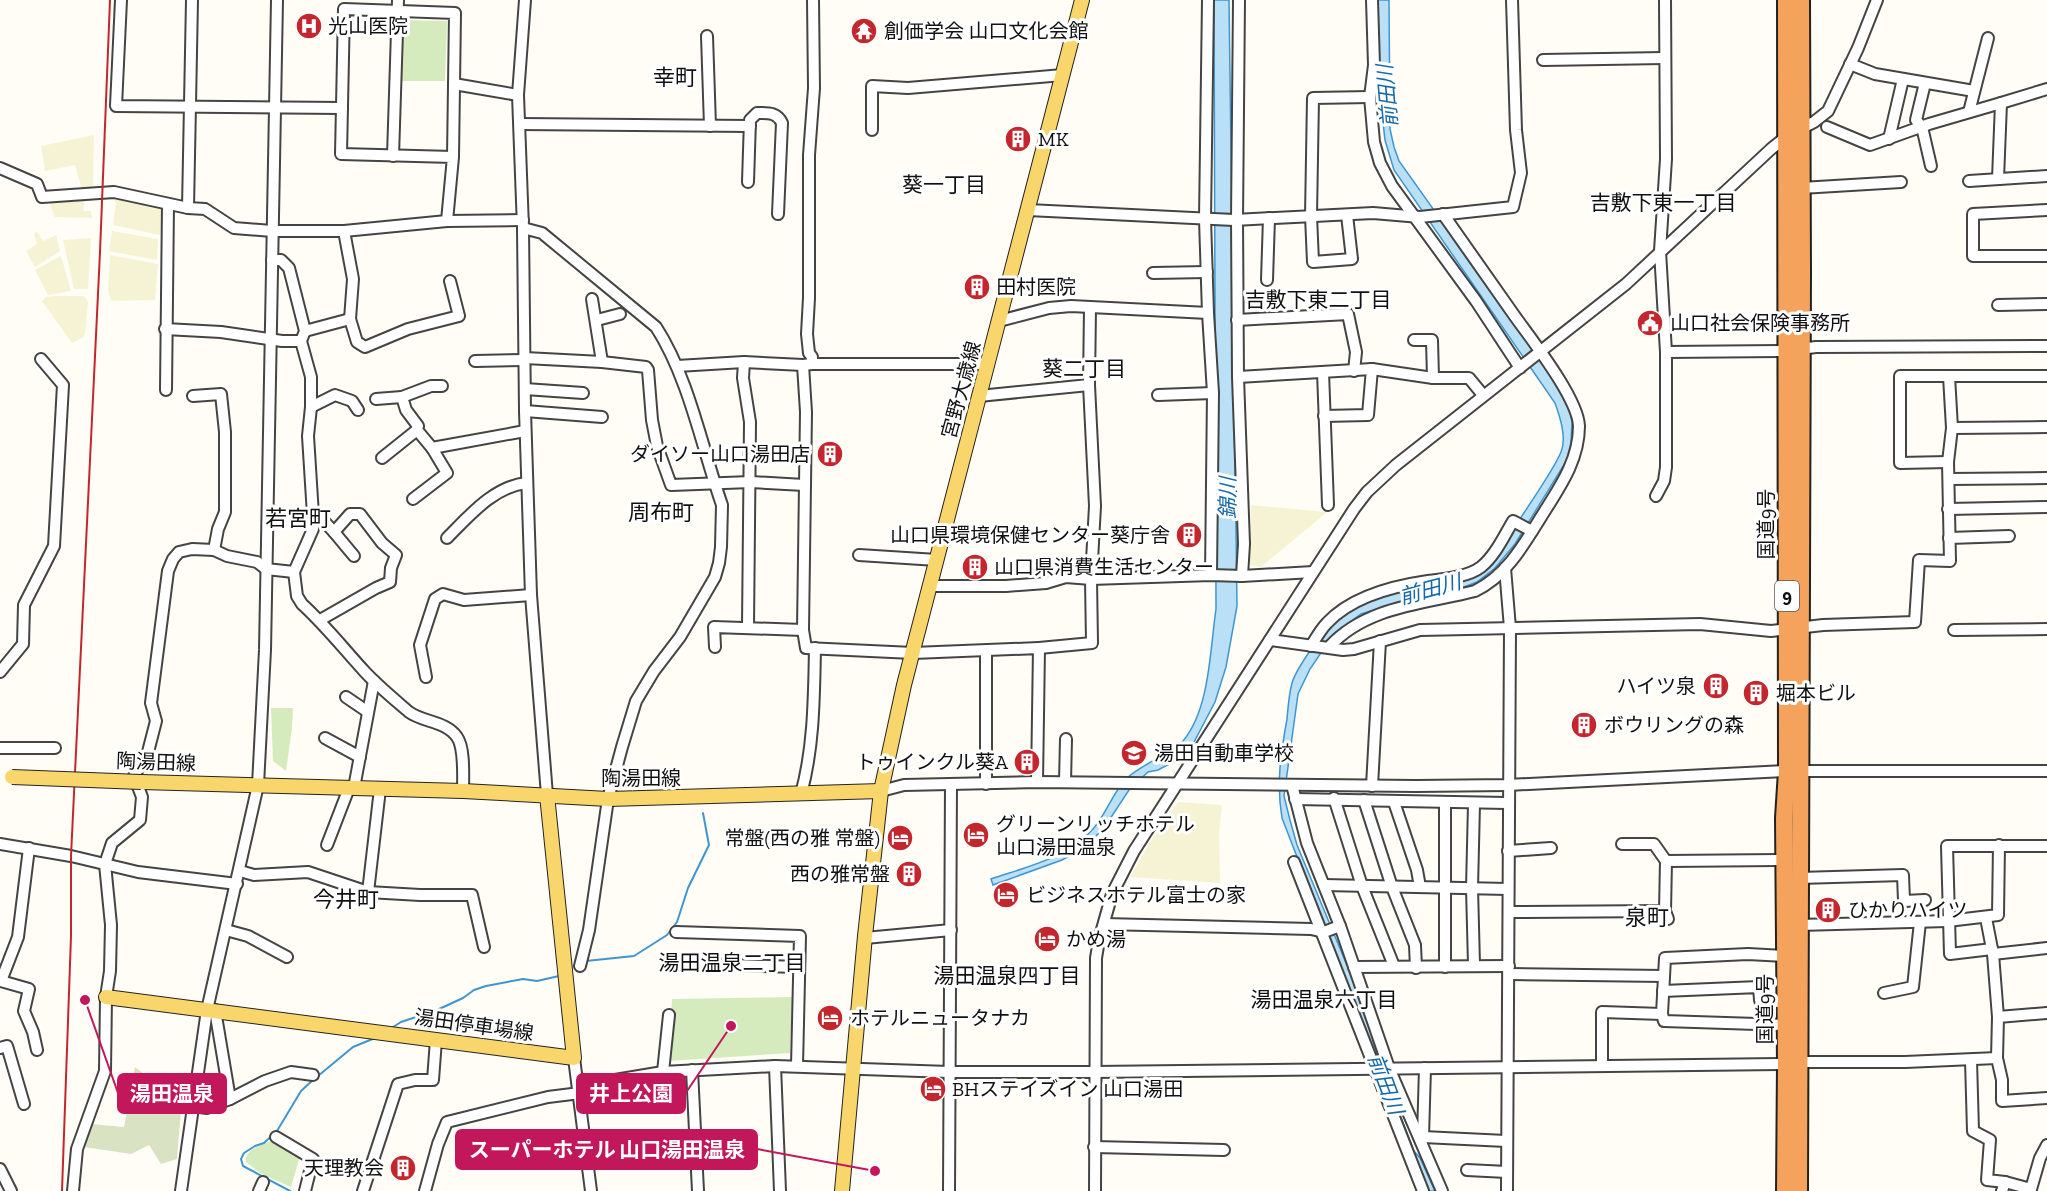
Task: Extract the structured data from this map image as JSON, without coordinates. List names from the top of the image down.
{
  "streets": {
    "highway": ["国道9号", "9"],
    "main road": ["宮野大歳線", "陶湯田線", "湯田停車場線"]
  },
  "crossings": [
    ["宮野大歳線", "陶湯田線"]
  ],
  "districts": [
    "幸町",
    "葵一丁目",
    "吉敷下東一丁目",
    "吉敷下東二丁目",
    "葵二丁目",
    "周布町",
    "若宮町",
    "今井町",
    "泉町",
    "湯田温泉二丁目",
    "湯田温泉四丁目",
    "湯田温泉六丁目"
  ],
  "water": ["前田川", "錦川"],
  "places": {
    "hospital": ["光山医院"],
    "temple": ["創価学会 山口文化会館"],
    "building": [
      "MK",
      "田村医院",
      "ダイソー山口湯田店",
      "山口県環境保健センター葵庁舎",
      "山口県消費生活センター",
      "ハイツ泉",
      "堀本ビル",
      "ボウリングの森",
      "トゥインクル葵A",
      "西の雅常盤",
      "ひかりハイツ",
      "天理教会"
    ],
    "public building": ["山口社会保険事務所"],
    "school or university": ["湯田自動車学校"],
    "hotel": [
      "グリーンリッチホテル 山口湯田温泉",
      "常盤(西の雅 常盤)",
      "ビジネスホテル富士の家",
      "かめ湯",
      "ホテルニュータナカ",
      "BHステイズイン 山口湯田"
    ],
    "other": ["湯田温泉", "井上公園", "スーパーホテル 山口湯田温泉"]
  }
}
